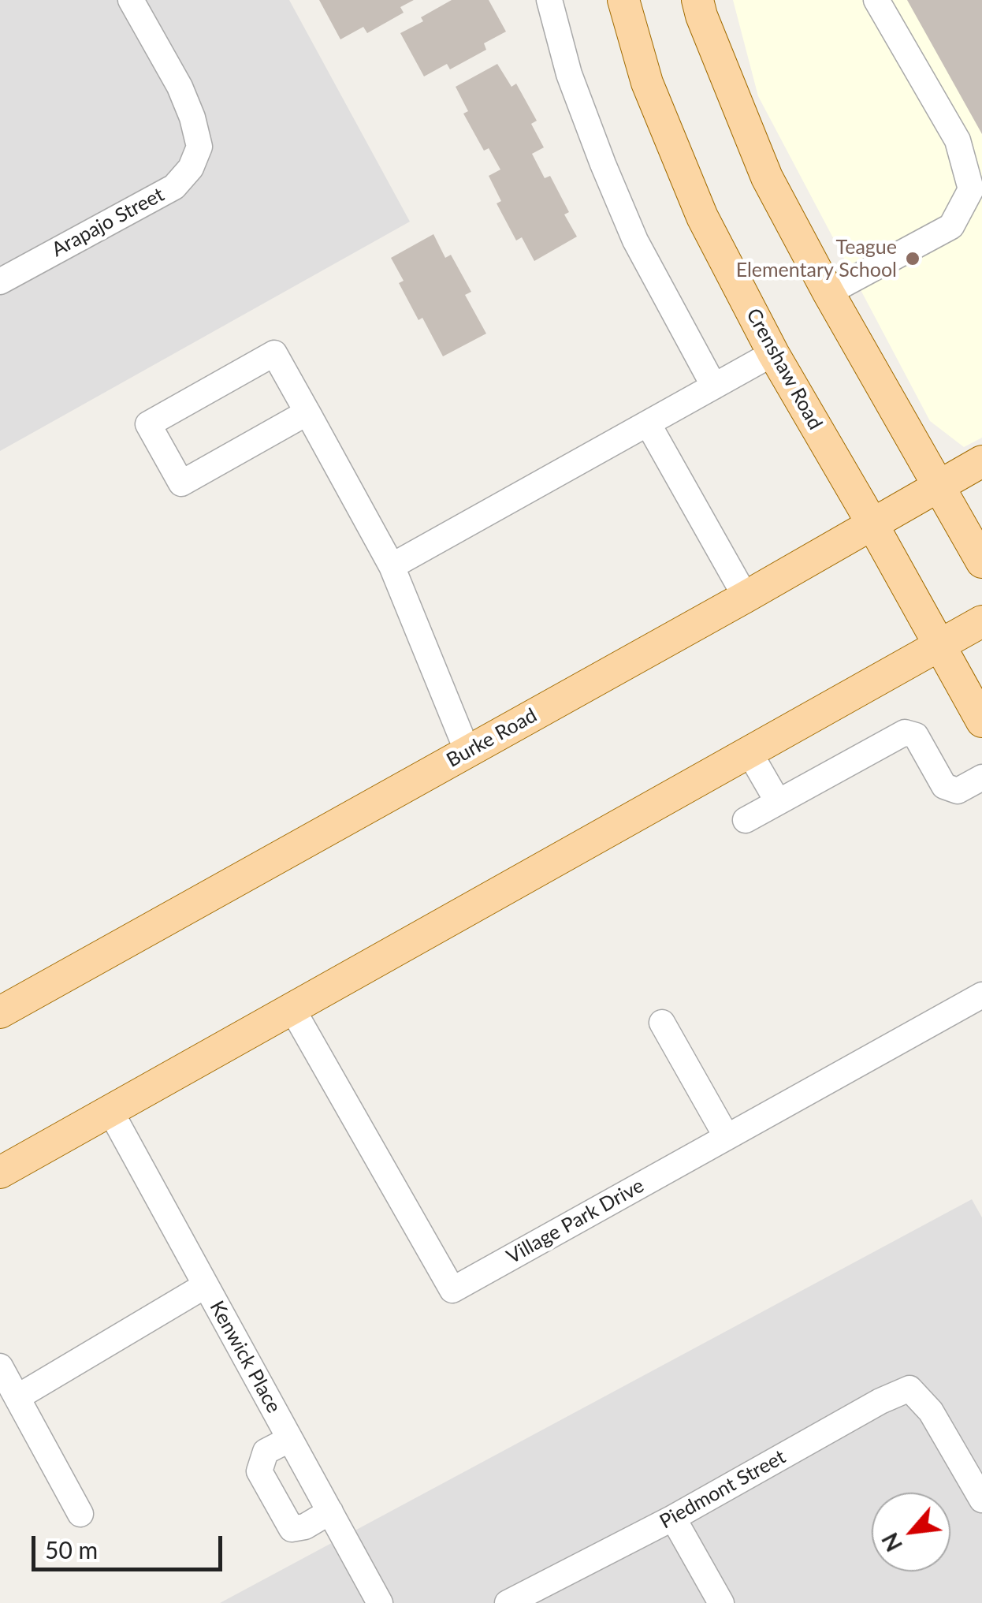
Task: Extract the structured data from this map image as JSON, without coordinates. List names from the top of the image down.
{
  "streets": {
    "main road": ["Crenshaw Road", "Burke Road"],
    "street": [
      "Arapajo Street",
      "Village Park Drive",
      "Kenwick Place",
      "Piedmont Street"
    ]
  },
  "crossings": [
    ["Crenshaw Road", "Burke Road"]
  ],
  "places": ["Teague Elementary School"],
  "scale_bar": "50 m",
  "north": "bottom left"
}
